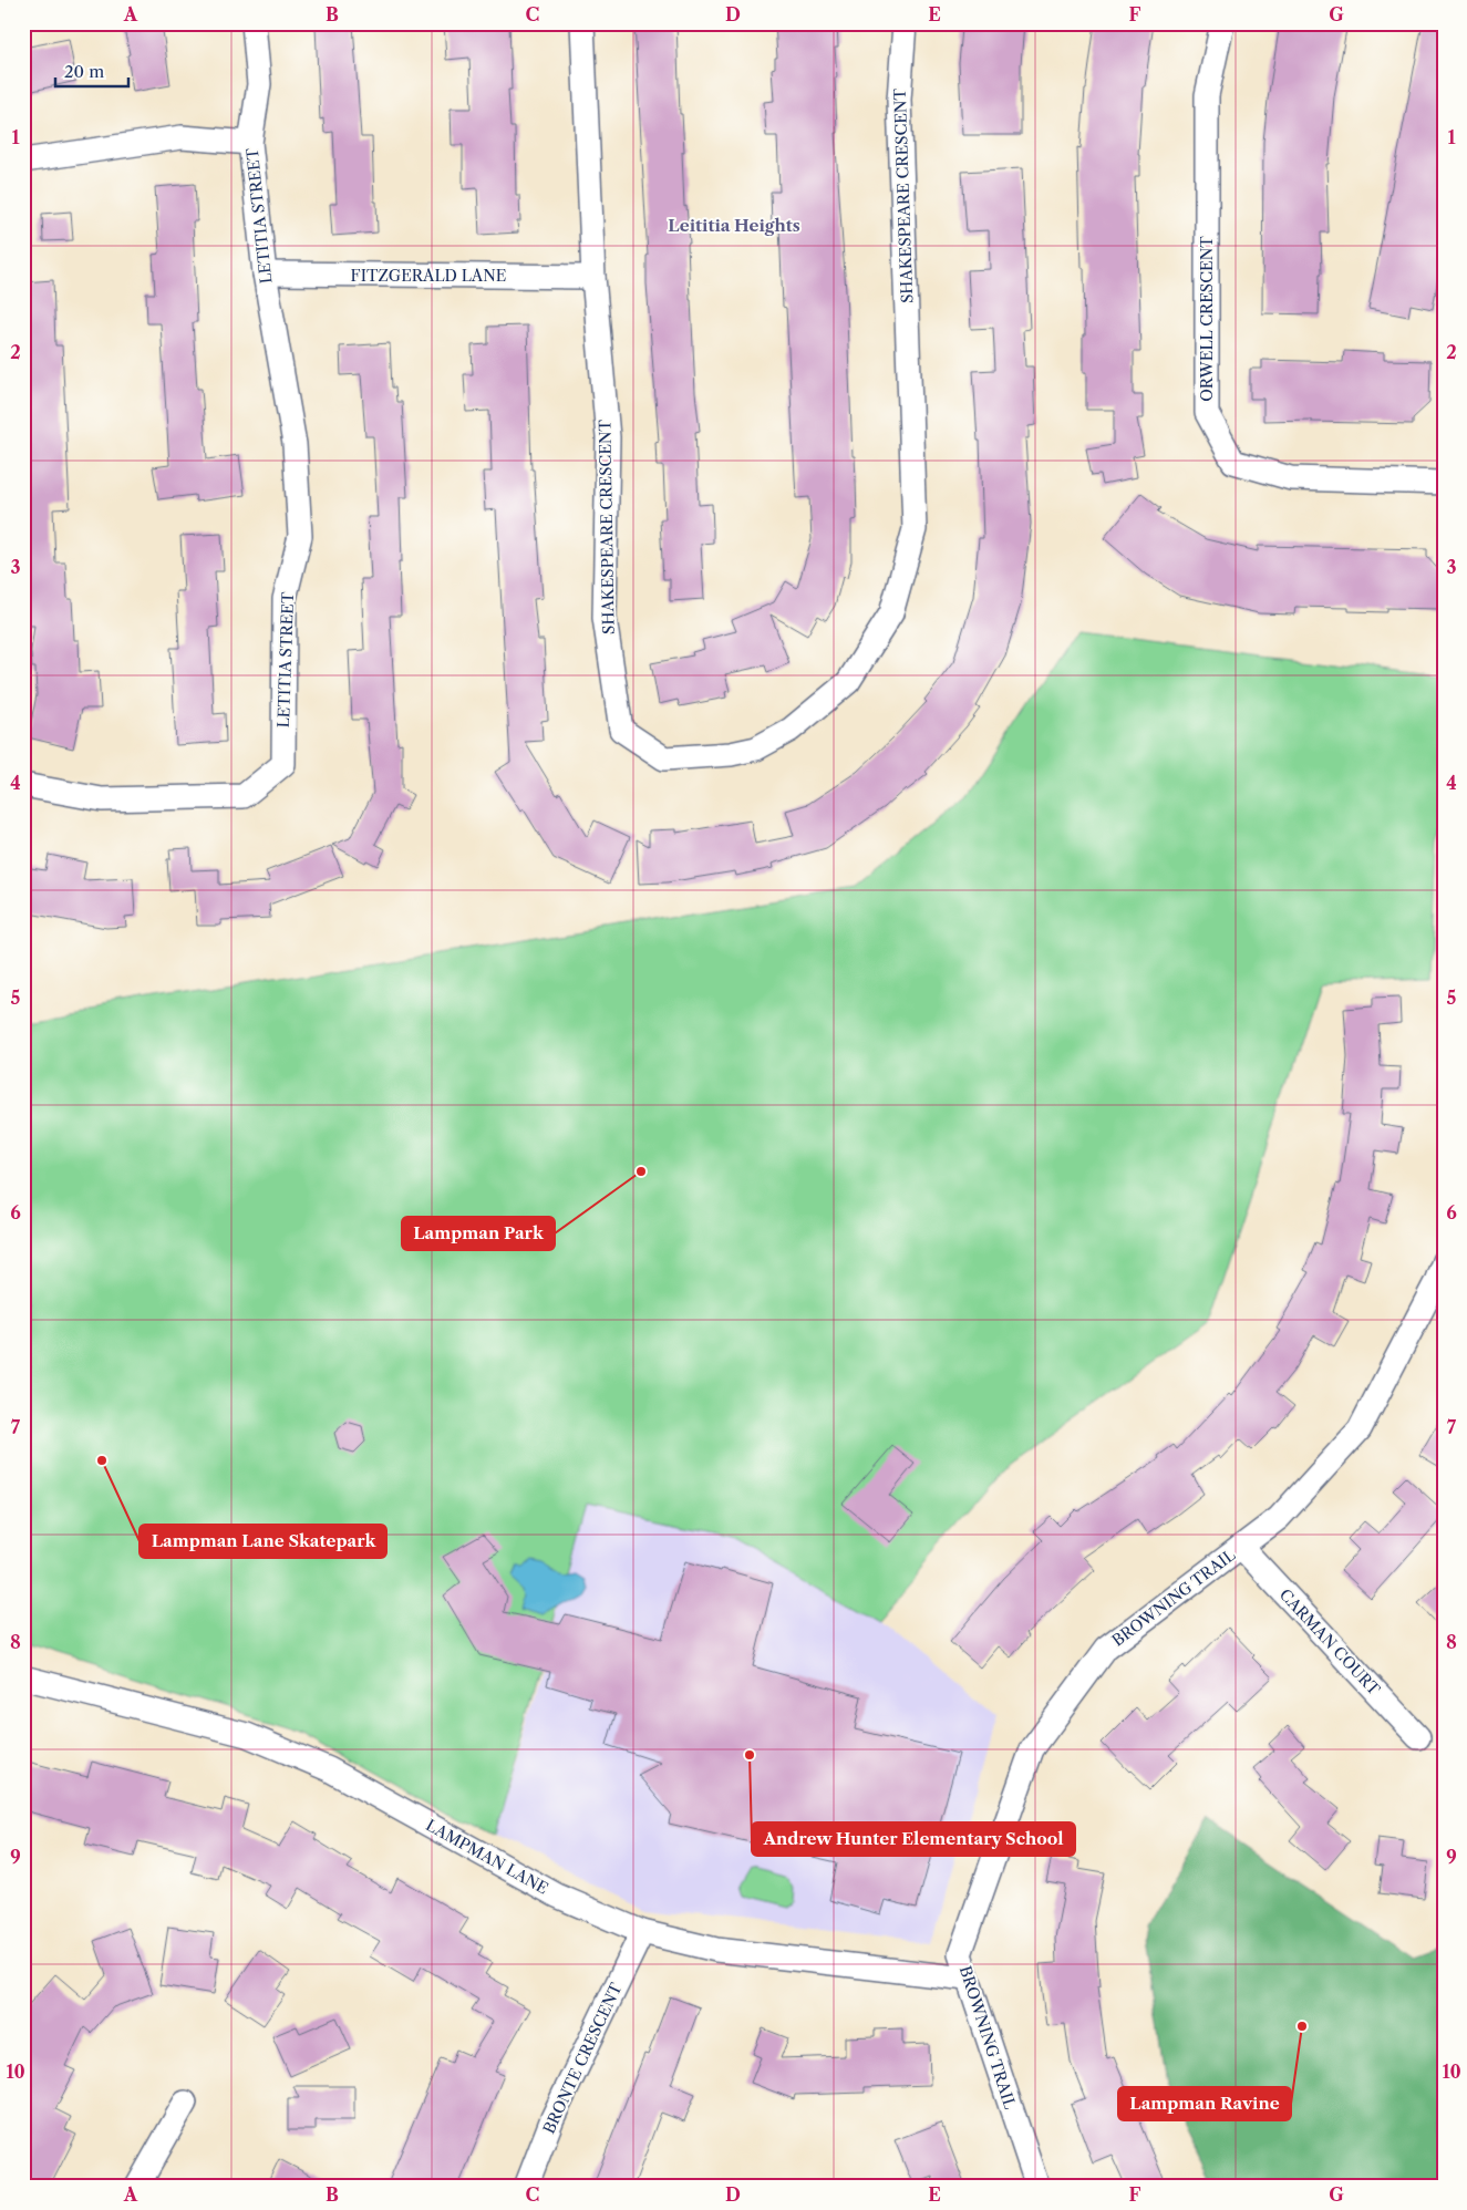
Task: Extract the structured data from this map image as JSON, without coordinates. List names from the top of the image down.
{
  "streets": {
    "street": [
      "SHAKESPEARE CRESCENT",
      "LETITIA STREET",
      "FITZGERALD LANE",
      "ORWELL CRESCENT",
      "BROWNING TRAIL",
      "CARMAN COURT",
      "LAMPMAN LANE",
      "BRONTE CRESCENT"
    ]
  },
  "crossings": [
    ["SHAKESPEARE CRESCENT", "FITZGERALD LANE"],
    ["LETITIA STREET", "FITZGERALD LANE"],
    ["BROWNING TRAIL", "CARMAN COURT"],
    ["BROWNING TRAIL", "LAMPMAN LANE"],
    ["LAMPMAN LANE", "BRONTE CRESCENT"]
  ],
  "districts": ["Leititia Heights"],
  "places": [
    "Lampman Park",
    "Lampman Lane Skatepark",
    "Andrew Hunter Elementary School",
    "Lampman Ravine"
  ],
  "scale_bar": "20 m",
  "grid": {
    "columns": [
      "A",
      "B",
      "C",
      "D",
      "E",
      "F",
      "G"
    ],
    "rows": [
      "1",
      "2",
      "3",
      "4",
      "5",
      "6",
      "7",
      "8",
      "9",
      "10"
    ]
  }
}
